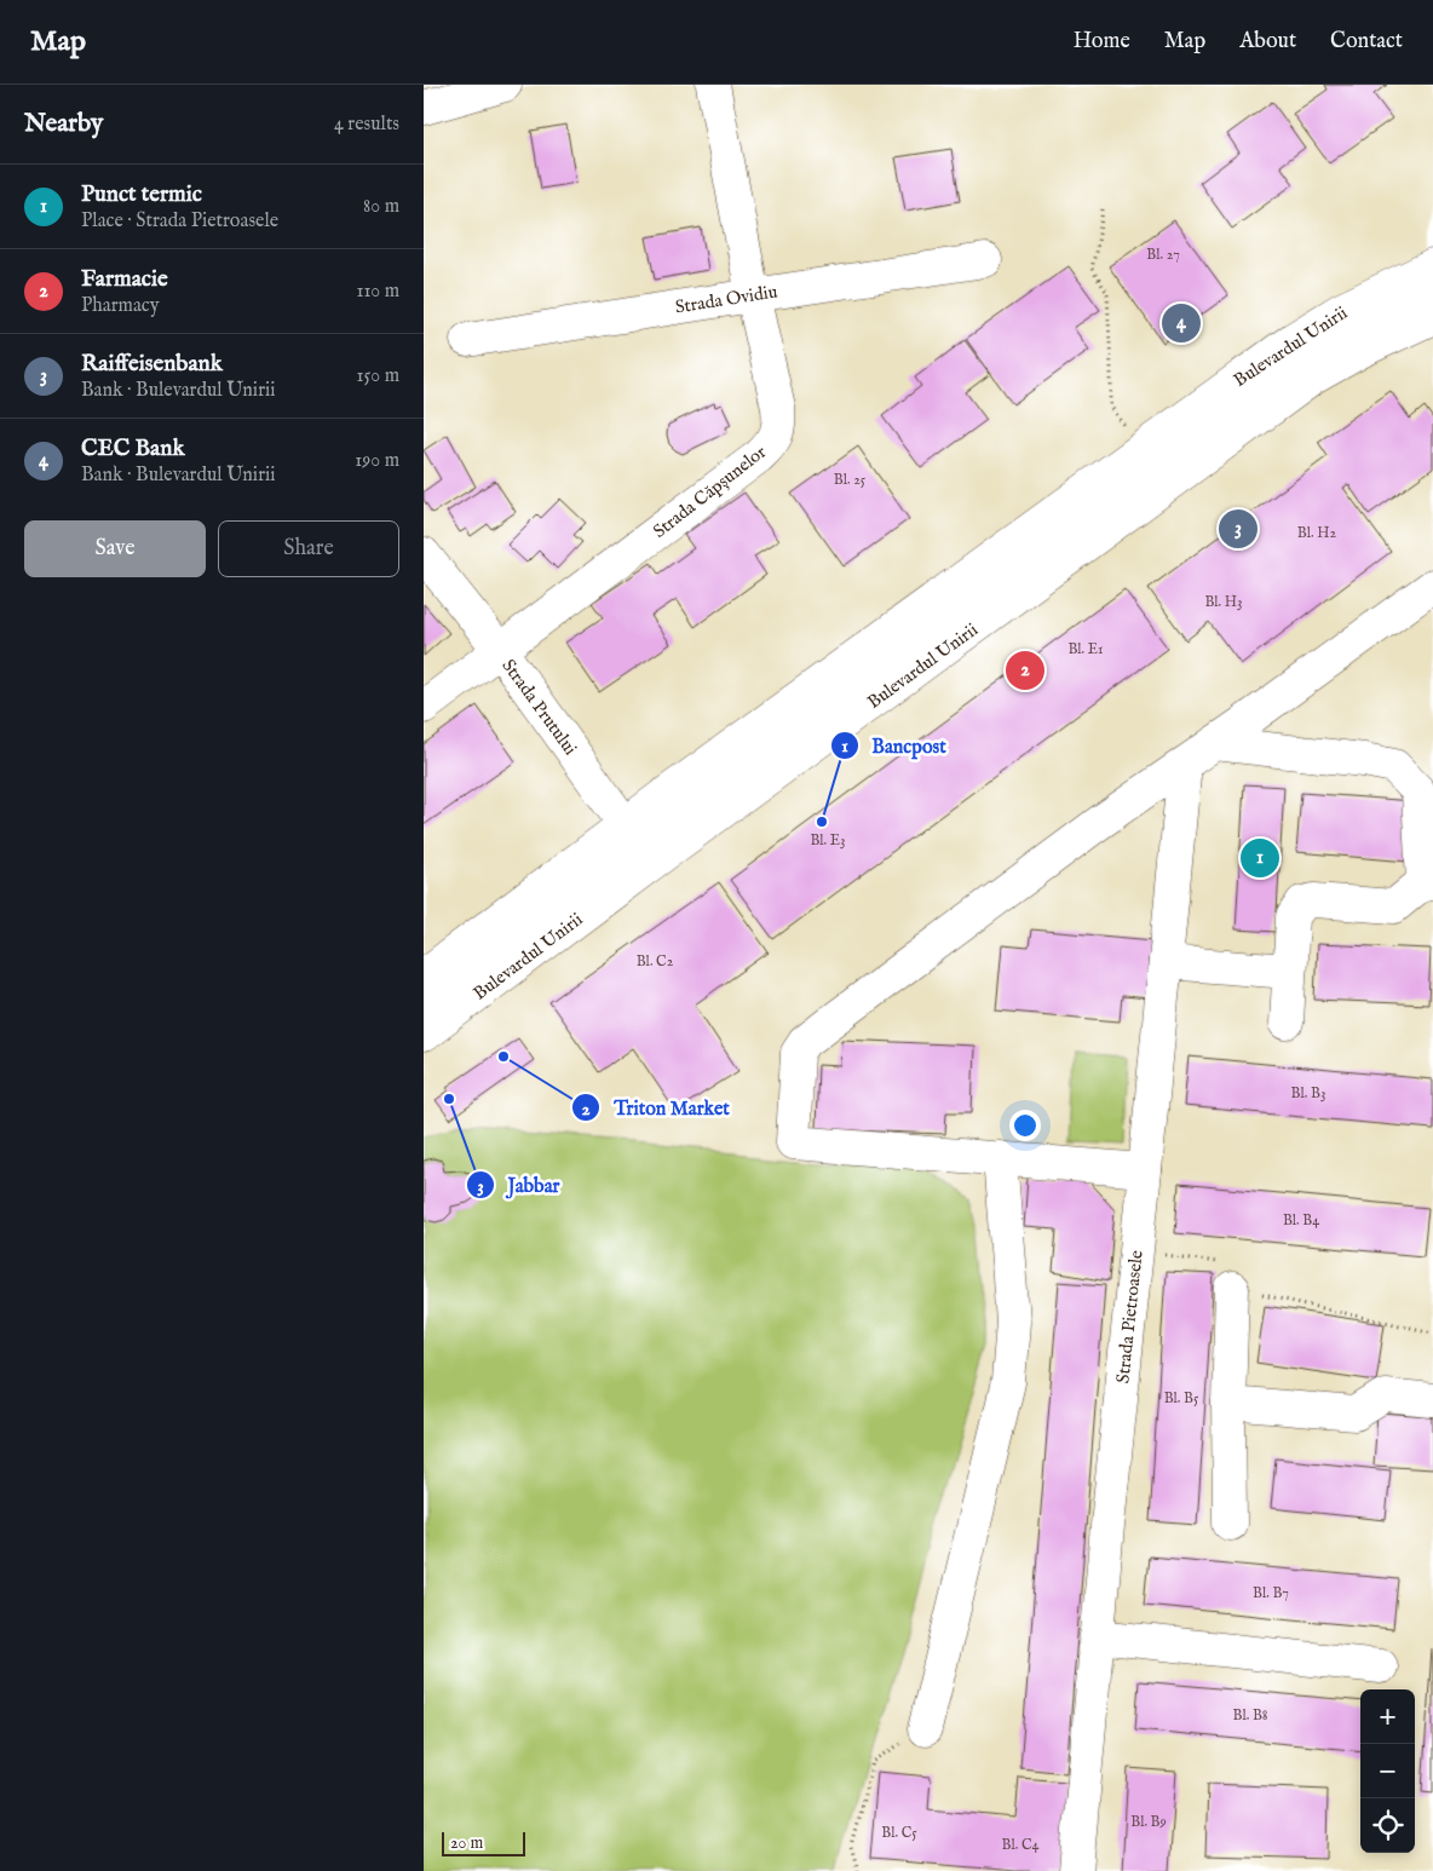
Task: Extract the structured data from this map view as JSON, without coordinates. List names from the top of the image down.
{
  "streets": {
    "street": [
      "Strada Ovidiu",
      "Bulevardul Unirii",
      "Strada Căpșunelor",
      "Strada Prutului",
      "Strada Pietroasele"
    ]
  },
  "crossings": [
    ["Strada Ovidiu", "Strada Căpșunelor"],
    ["Bulevardul Unirii", "Strada Prutului"],
    ["Strada Căpșunelor", "Strada Prutului"]
  ],
  "places": ["Bancpost", "Triton Market", "Jabbar"],
  "house_numbers": [
    "Bl. 27",
    "Bl. 25",
    "Bl. H2",
    "Bl. H3",
    "Bl. E1",
    "Bl. E3",
    "Bl. C2",
    "Bl. B3",
    "Bl. B4",
    "Bl. B5",
    "Bl. B7",
    "Bl. B8",
    "Bl. B9",
    "Bl. C5",
    "Bl. C4"
  ],
  "scale_bar": "20 m",
  "page": {
    "header": "Map",
    "nav": [
      "Home",
      "Map",
      "About",
      "Contact"
    ],
    "heading": ["Nearby", "4 results"],
    "list": [
      {
        "mark": "1",
        "name": "Punct termic",
        "note": "Place · Strada Pietroasele",
        "value": "80 m"
      },
      {
        "mark": "2",
        "name": "Farmacie",
        "note": "Pharmacy",
        "value": "110 m"
      },
      {
        "mark": "3",
        "name": "Raiffeisenbank",
        "note": "Bank · Bulevardul Unirii",
        "value": "150 m"
      },
      {
        "mark": "4",
        "name": "CEC Bank",
        "note": "Bank · Bulevardul Unirii",
        "value": "190 m"
      }
    ],
    "pins": [
      "4",
      "3",
      "2",
      "1"
    ],
    "buttons": ["Save", "Share"],
    "map_buttons": ["+", "−"],
    "scale": "20 m"
  }
}
